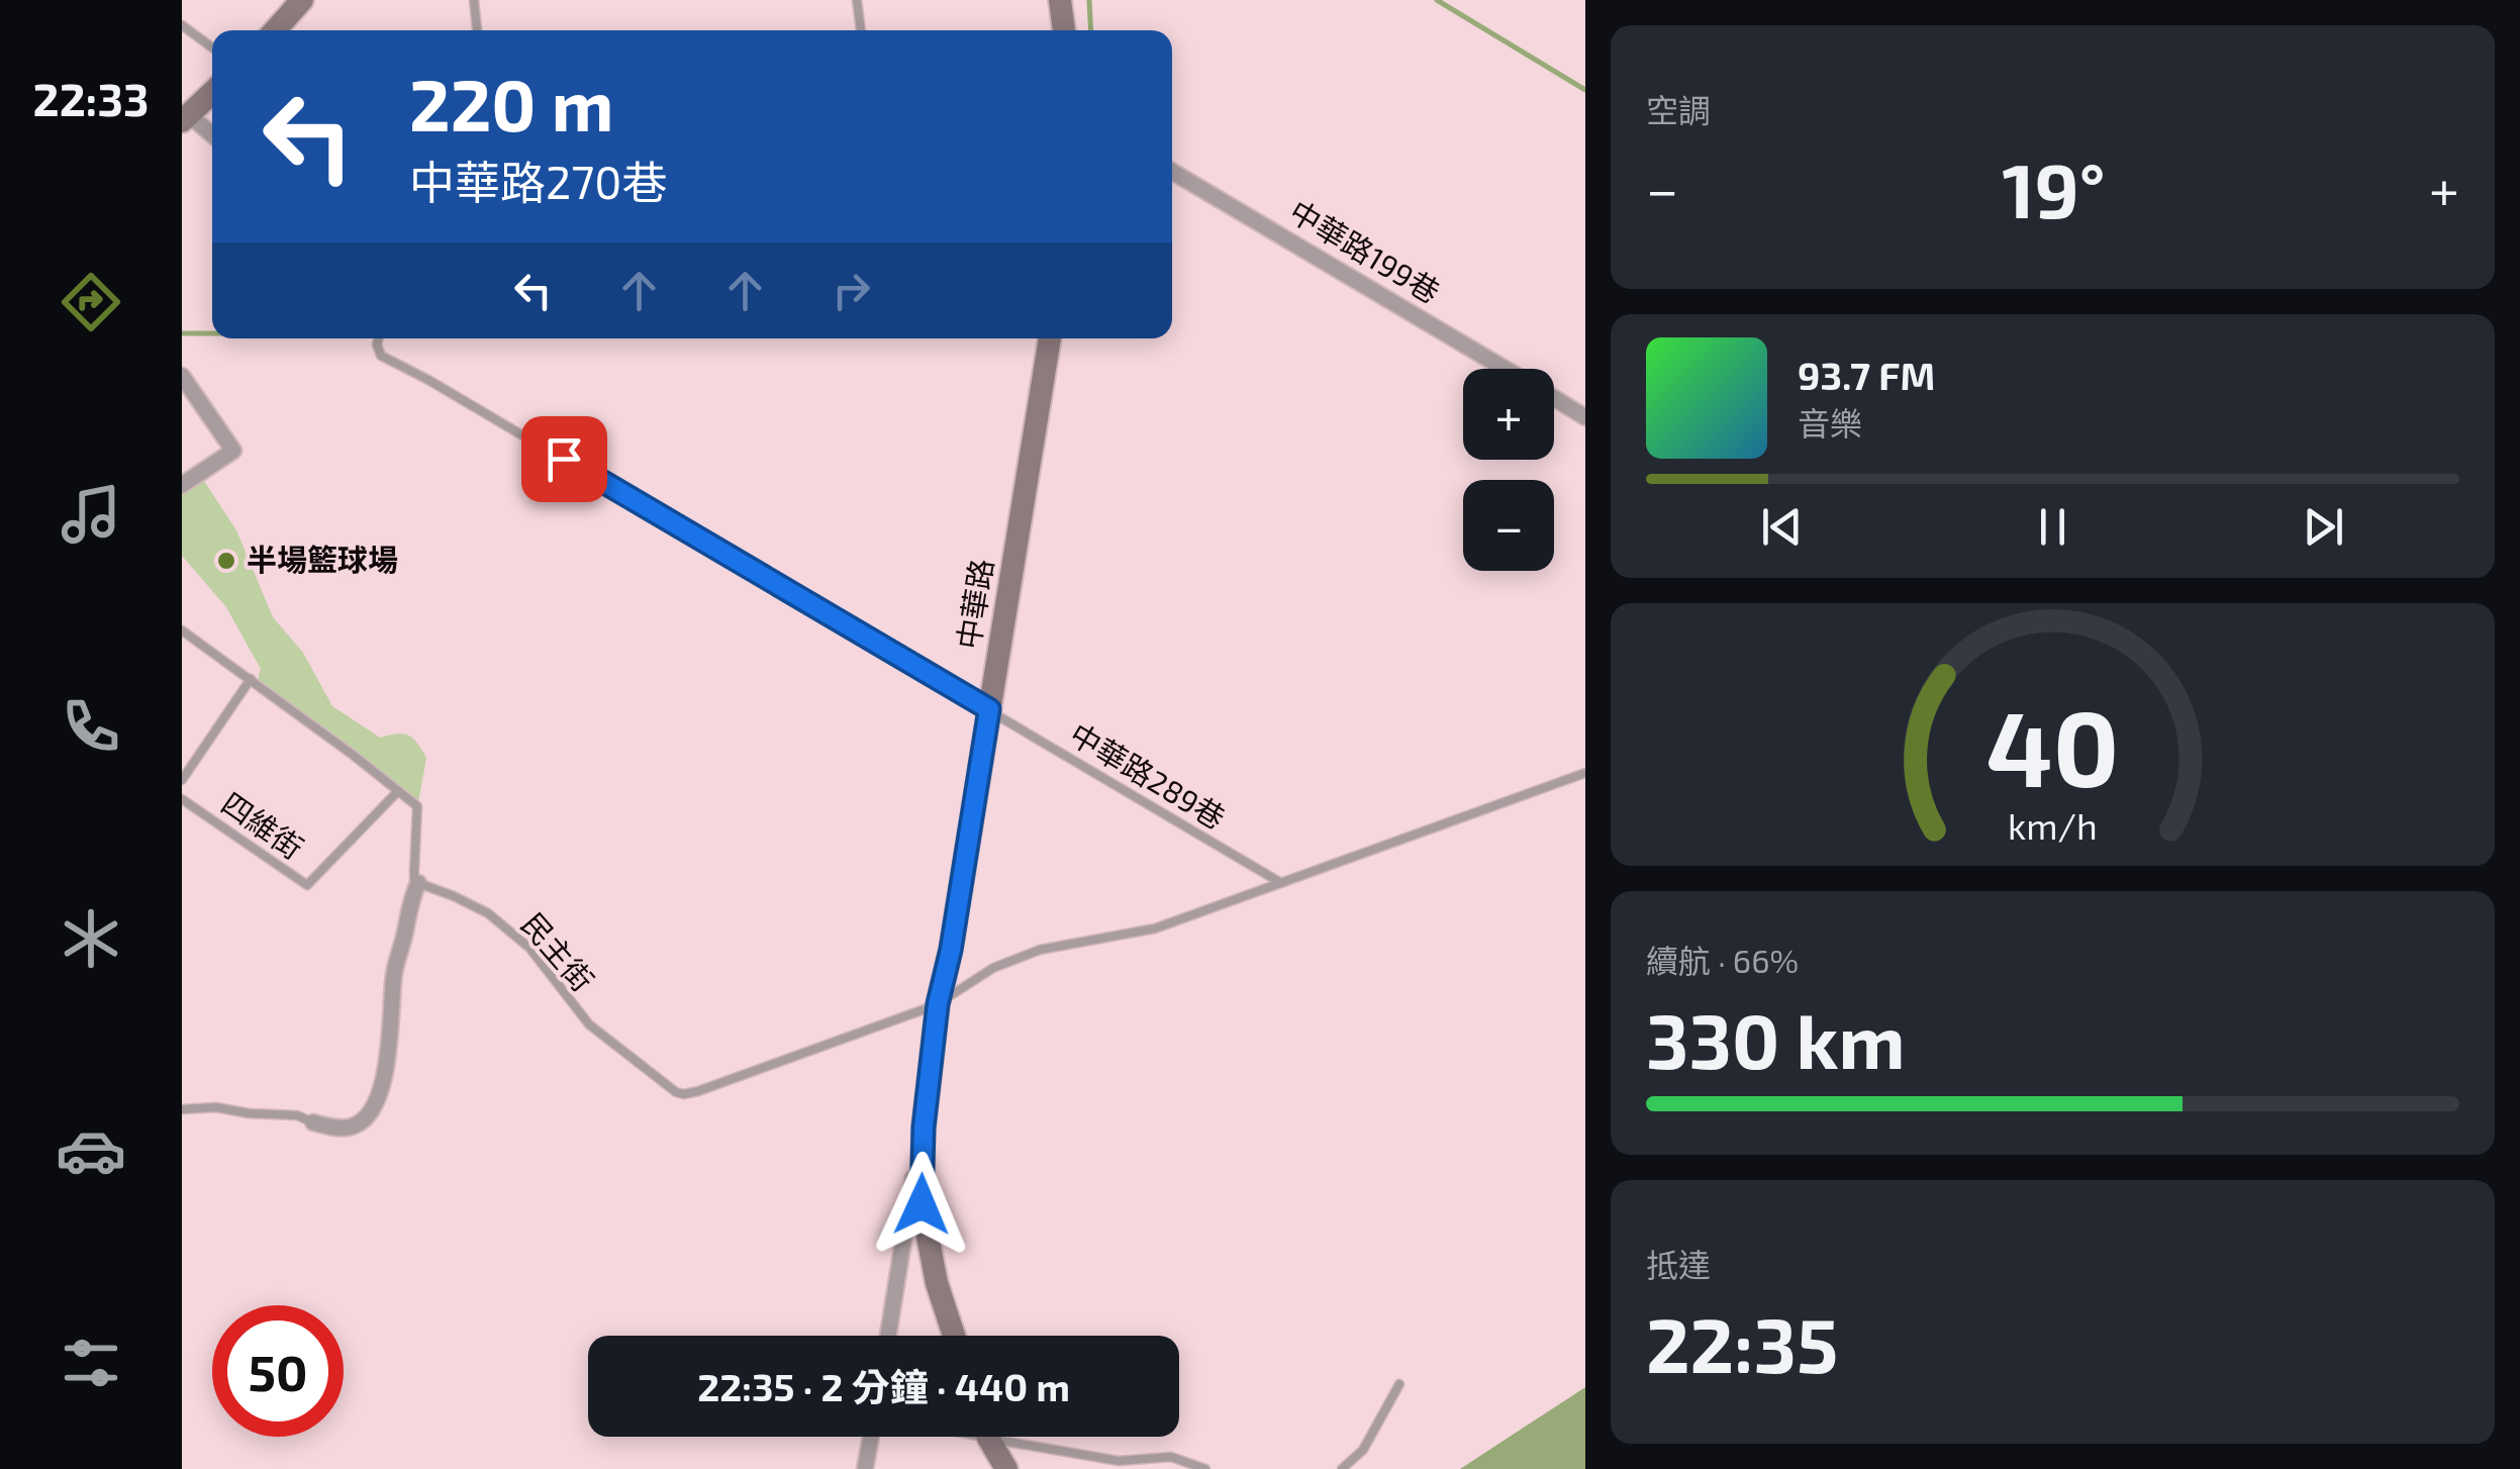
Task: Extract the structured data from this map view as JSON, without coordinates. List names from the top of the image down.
{
  "streets": {
    "main road": ["中華路"],
    "street": ["中華路199巷"],
    "lane": ["中華路289巷", "四維街", "民主街"]
  },
  "crossings": [
    ["中華路", "中華路289巷"],
    ["中華路", "民主街"]
  ],
  "places": ["半場籃球場"],
  "page": {
    "tabs": "22:33",
    "tile": [
      "空調",
      ["續航 · 66%", "330 km"],
      ["抵達", "22:35"]
    ],
    "turn": ["220 m", "中華路270巷"],
    "heat": ["−", "19°", "+"],
    "song": ["93.7 FM", "音樂"],
    "map_buttons": ["+", "−"],
    "limit": "50",
    "trip": "22:35 · 2 分鐘 · 440 m",
    "gauge": ["40", "km/h"]
  }
}
